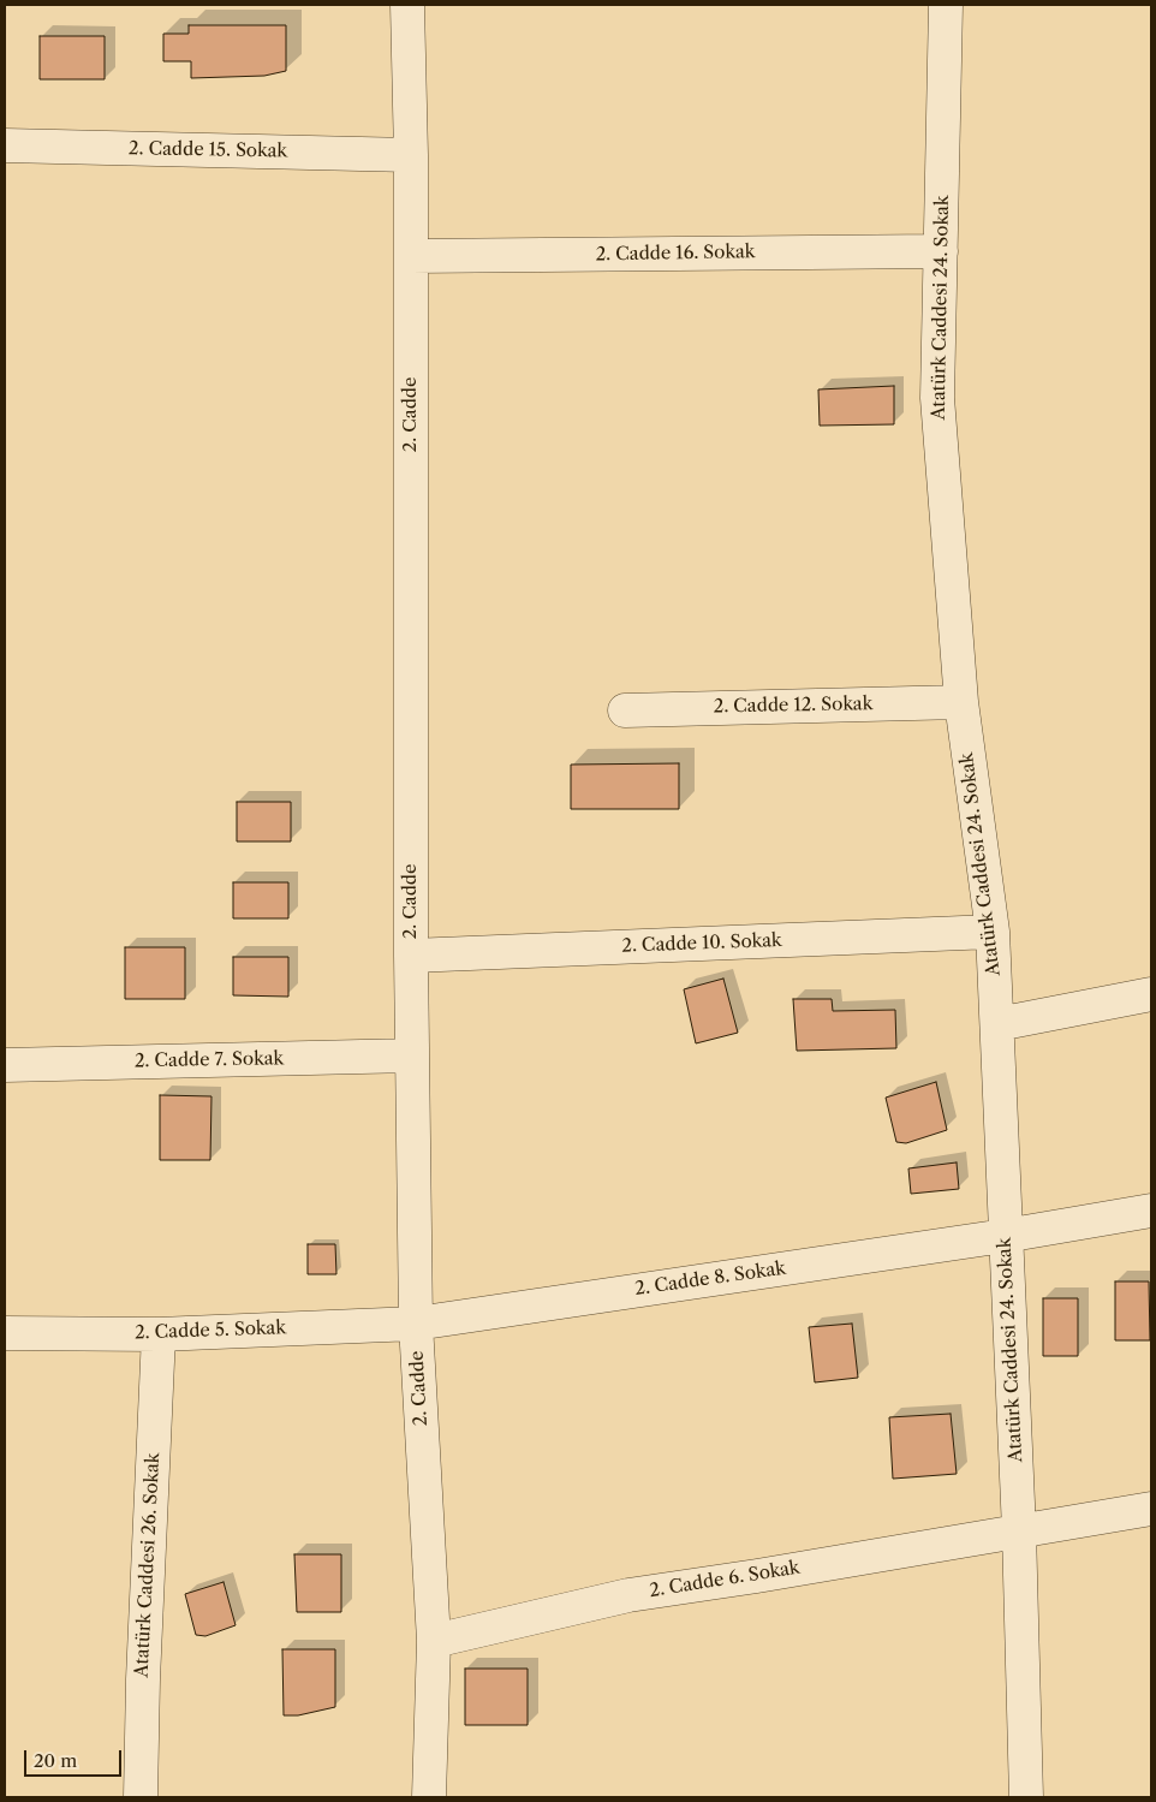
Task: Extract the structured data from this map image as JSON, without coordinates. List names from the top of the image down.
{
  "streets": {
    "street": [
      "2. Cadde 15. Sokak",
      "2. Cadde 16. Sokak",
      "Atatürk Caddesi 24. Sokak",
      "2. Cadde",
      "2. Cadde 12. Sokak",
      "2. Cadde 10. Sokak",
      "2. Cadde 7. Sokak",
      "2. Cadde 8. Sokak",
      "2. Cadde 5. Sokak",
      "Atatürk Caddesi 26. Sokak",
      "2. Cadde 6. Sokak"
    ]
  },
  "crossings": [
    ["2. Cadde 15. Sokak", "2. Cadde"],
    ["2. Cadde 16. Sokak", "Atatürk Caddesi 24. Sokak"],
    ["2. Cadde 16. Sokak", "2. Cadde"],
    ["Atatürk Caddesi 24. Sokak", "2. Cadde 12. Sokak"],
    ["Atatürk Caddesi 24. Sokak", "2. Cadde 10. Sokak"],
    ["Atatürk Caddesi 24. Sokak", "2. Cadde 8. Sokak"],
    ["Atatürk Caddesi 24. Sokak", "2. Cadde 6. Sokak"],
    ["2. Cadde", "2. Cadde 10. Sokak"],
    ["2. Cadde", "2. Cadde 7. Sokak"],
    ["2. Cadde", "2. Cadde 8. Sokak"],
    ["2. Cadde", "2. Cadde 5. Sokak"],
    ["2. Cadde", "2. Cadde 6. Sokak"],
    ["2. Cadde 8. Sokak", "2. Cadde 5. Sokak"],
    ["2. Cadde 5. Sokak", "Atatürk Caddesi 26. Sokak"]
  ],
  "scale_bar": "20 m"
}
